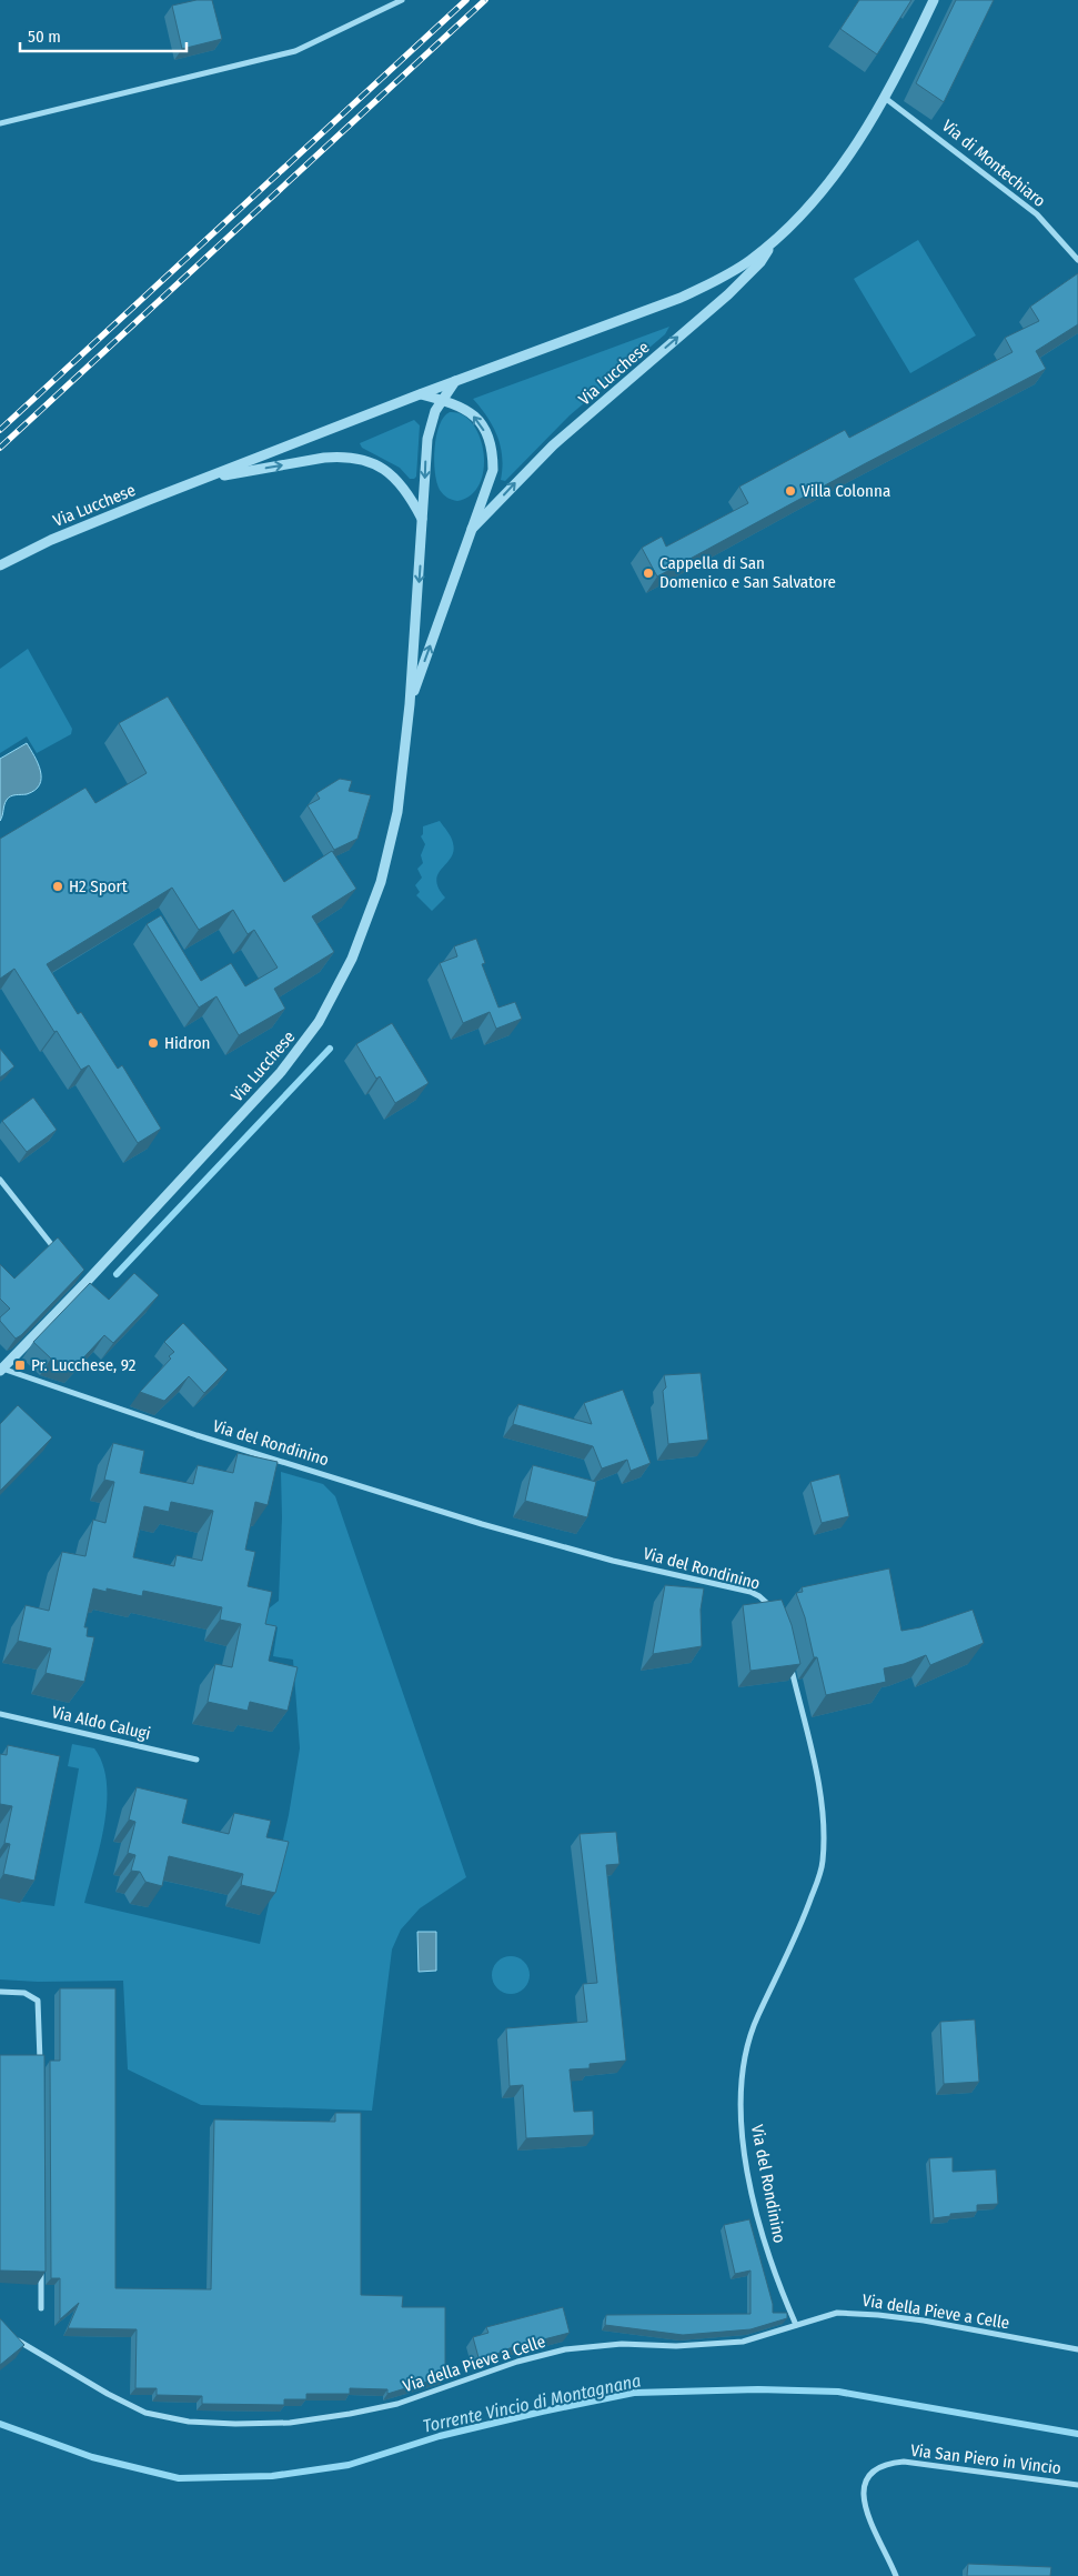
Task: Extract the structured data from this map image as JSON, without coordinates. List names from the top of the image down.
{
  "streets": {
    "street": [
      "Via di Montechiaro",
      "Via Lucchese",
      "Via del Rondinino",
      "Via Aldo Calugi",
      "Via della Pieve a Celle",
      "Via San Piero in Vincio"
    ]
  },
  "crossings": [
    ["Via di Montechiaro", "Via Lucchese"],
    ["Via Lucchese", "Via del Rondinino"],
    ["Via del Rondinino", "Via della Pieve a Celle"]
  ],
  "water": ["Torrente Vincio di Montagnana"],
  "places": {
    "other": [
      "Villa Colonna",
      "Cappella di San Domenico e San Salvatore",
      "H2 Sport",
      "Hidron"
    ],
    "transit": ["Pr. Lucchese, 92"]
  },
  "scale_bar": "50 m"
}
